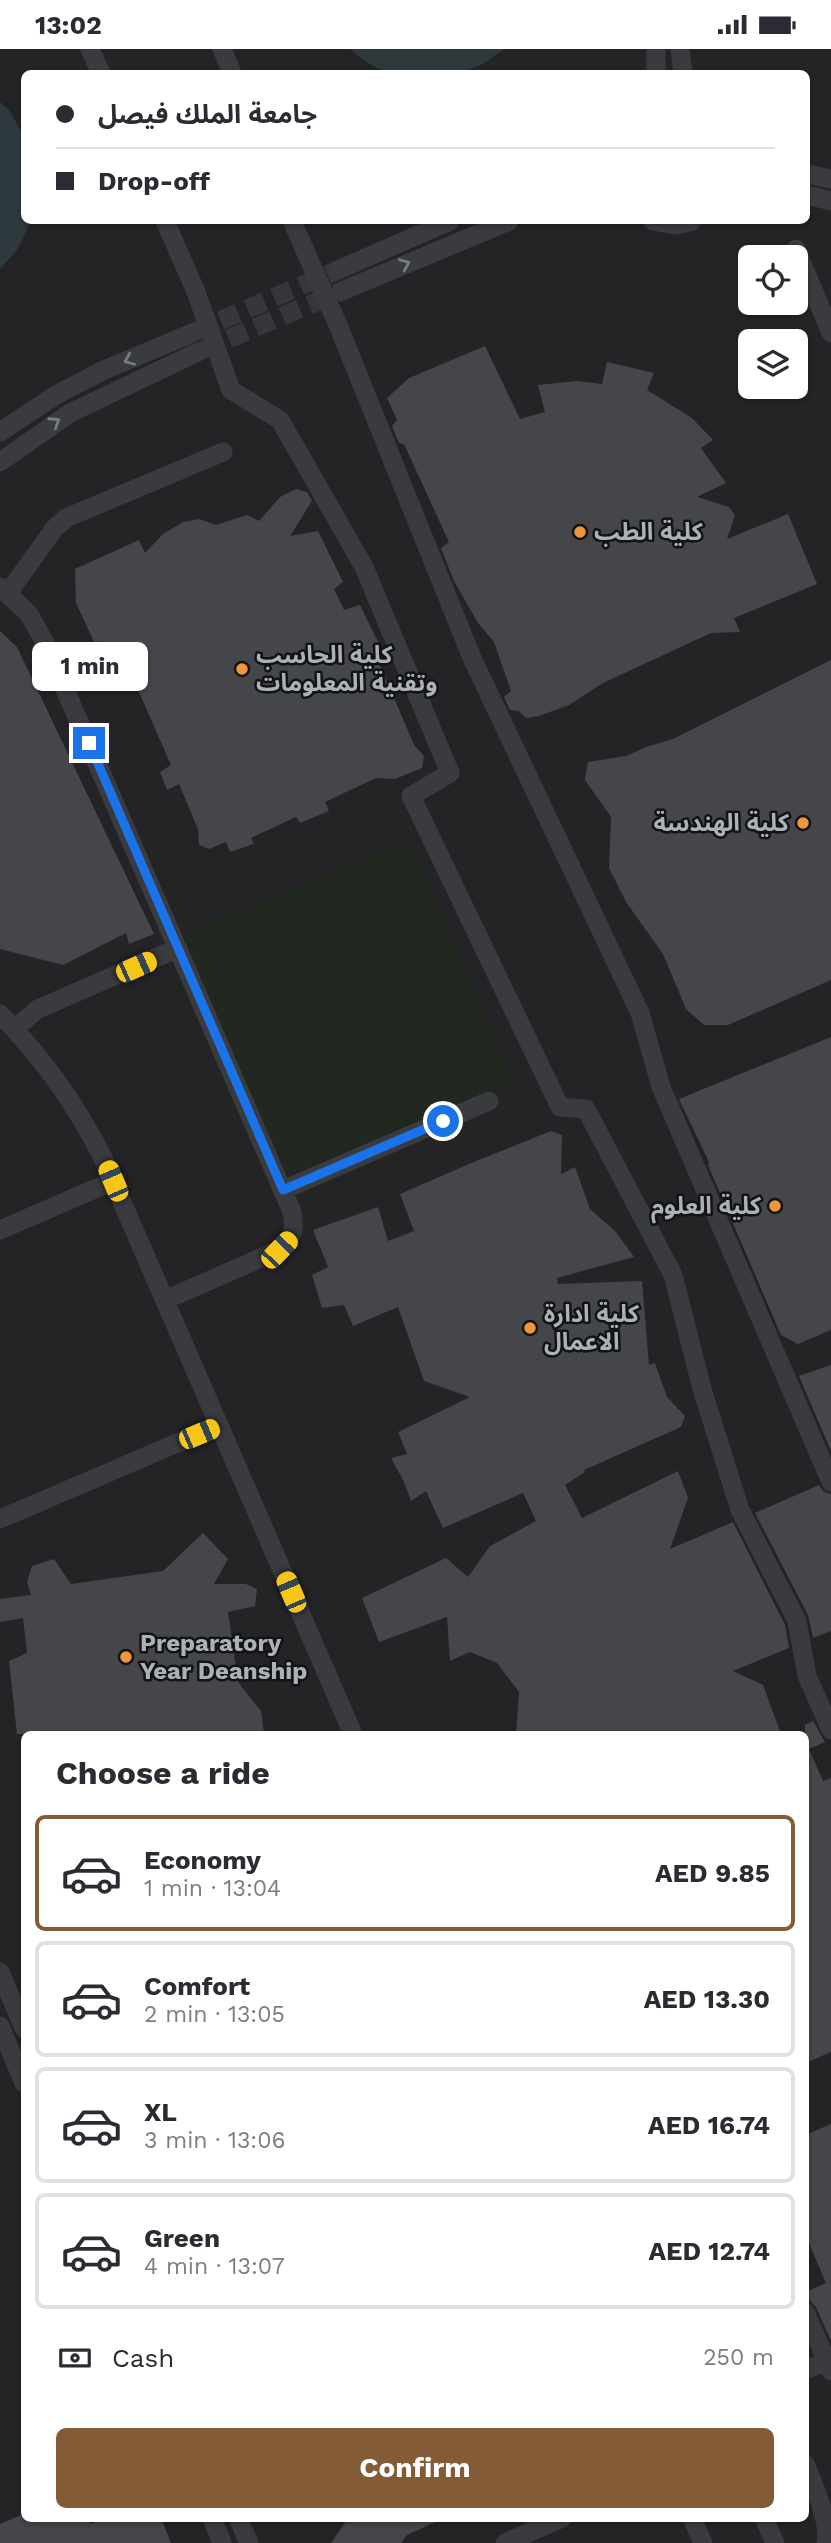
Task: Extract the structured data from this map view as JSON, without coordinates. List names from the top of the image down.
{
  "places": [
    "كلية الطب",
    "كلية الحاسب وتقنية المعلومات",
    "كلية الهندسة",
    "كلية العلوم",
    "كلية ادارة الاعمال",
    "Preparatory Year Deanship"
  ],
  "page": {
    "status": "13:02",
    "banner": ["جامعة الملك فيصل", "Drop-off"],
    "bubble": "1 min",
    "heading": "Choose a ride",
    "list": [
      {
        "name": "Economy",
        "note": "1 min · 13:04",
        "value": "AED 9.85"
      },
      {
        "name": "Comfort",
        "note": "2 min · 13:05",
        "value": "AED 13.30"
      },
      {
        "name": "XL",
        "note": "3 min · 13:06",
        "value": "AED 16.74"
      },
      {
        "name": "Green",
        "note": "4 min · 13:07",
        "value": "AED 12.74"
      }
    ],
    "pay": ["Cash", "250 m"],
    "buttons": "Confirm"
  }
}
